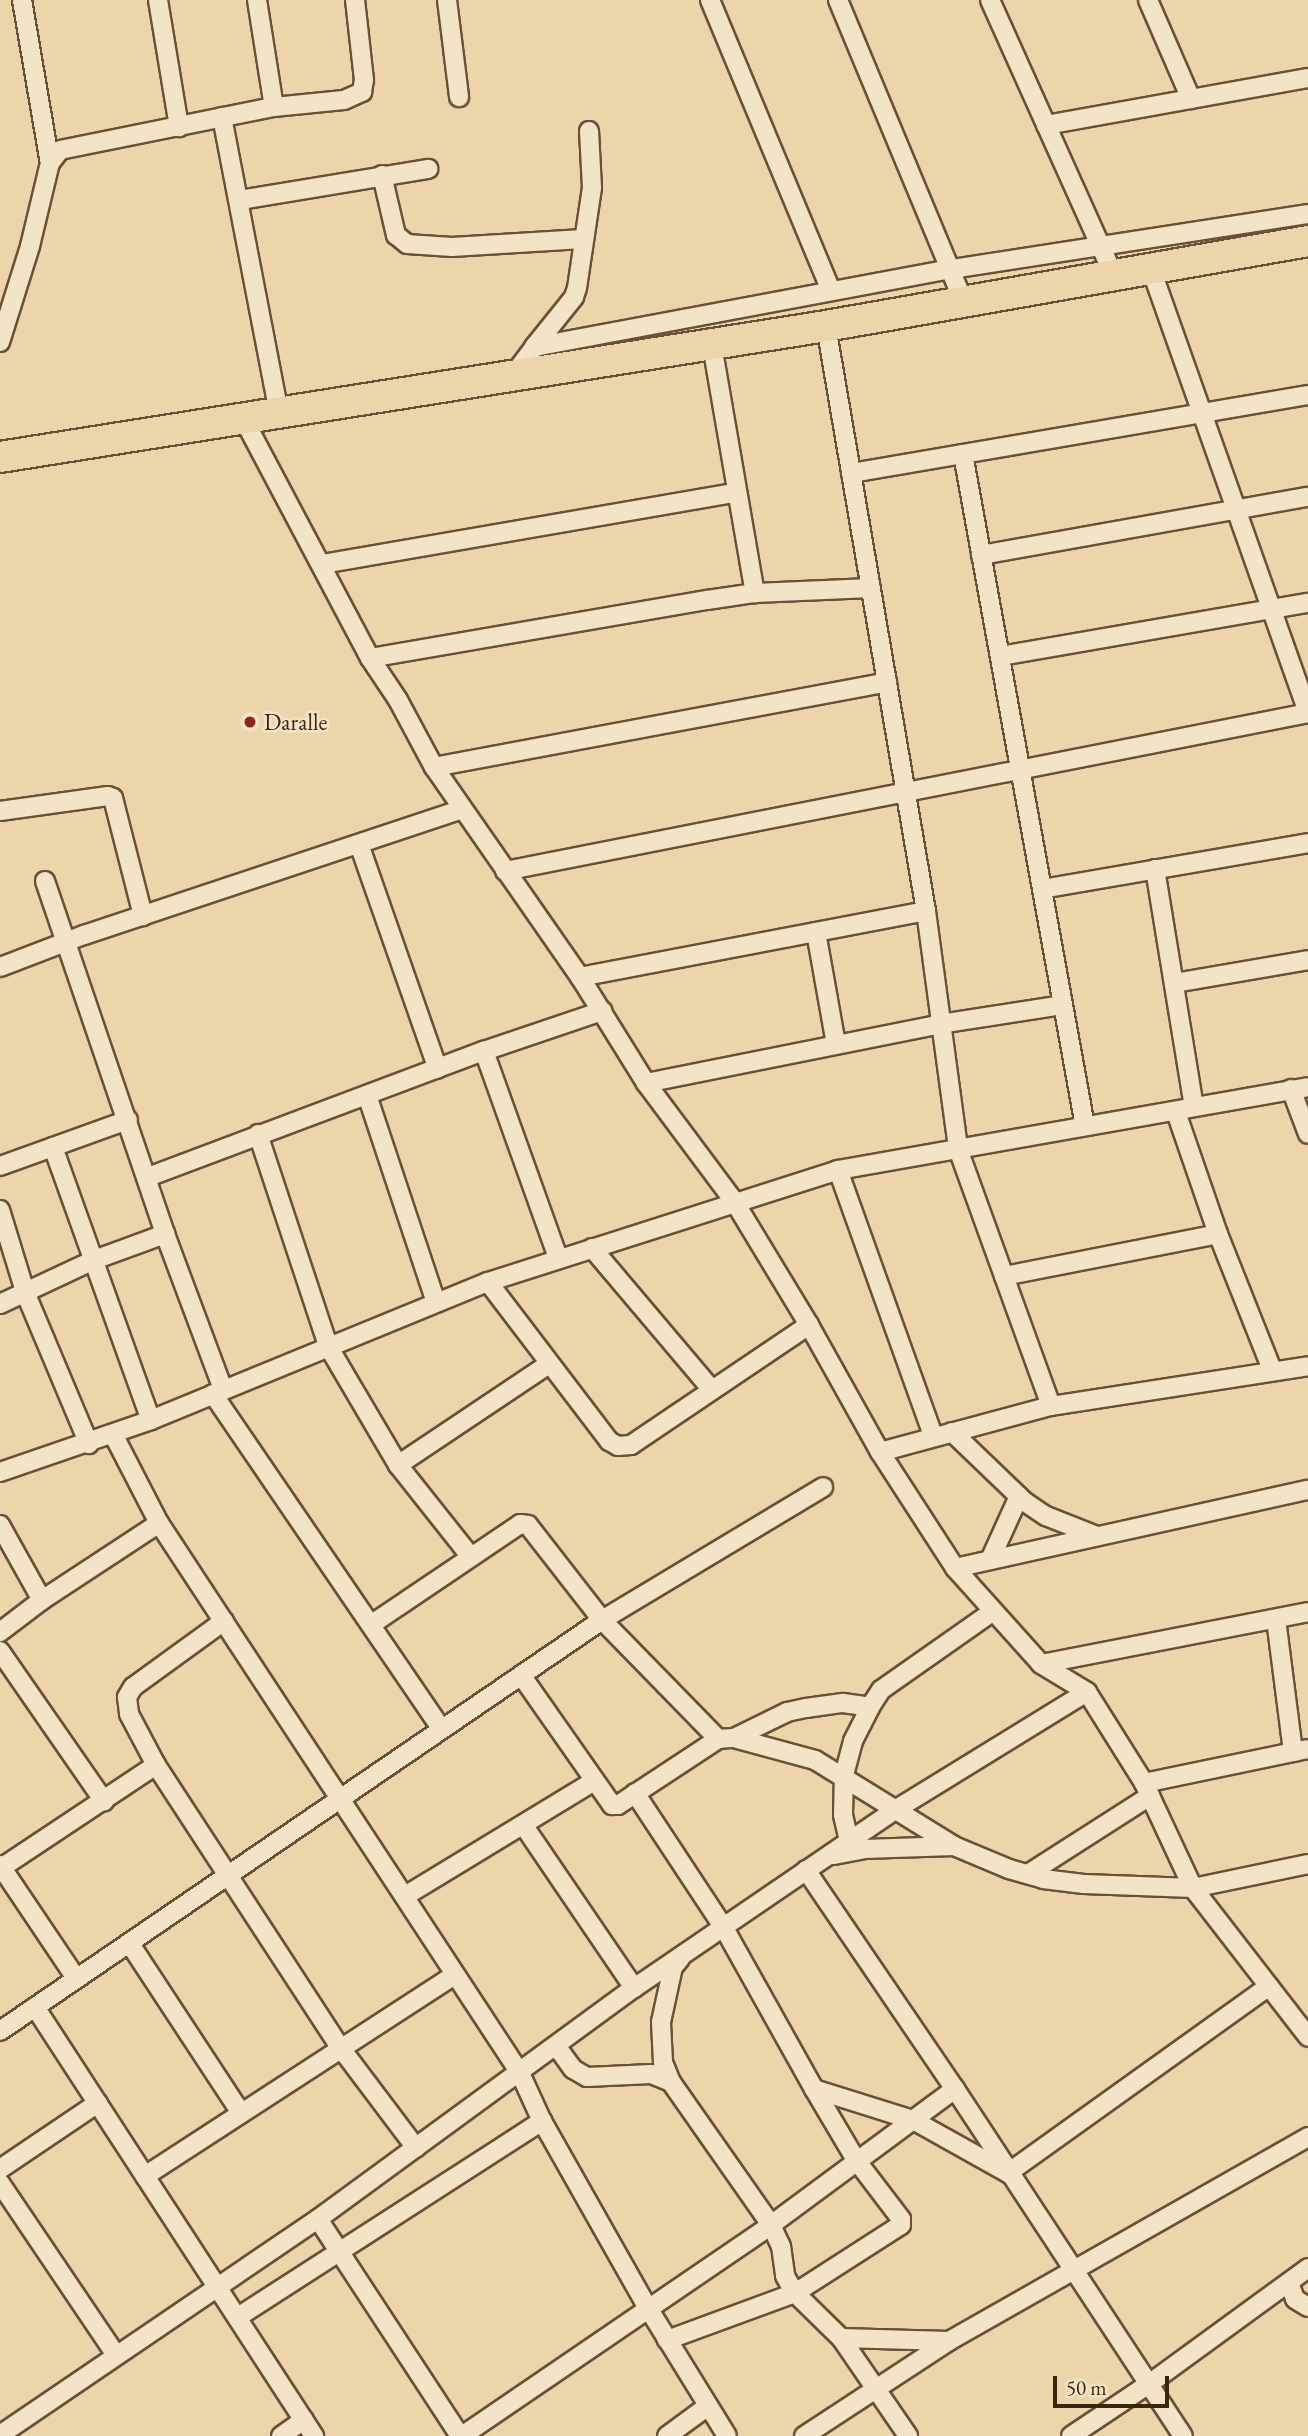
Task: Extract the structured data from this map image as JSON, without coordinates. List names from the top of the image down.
{
  "places": ["Daralle"],
  "scale_bar": "50 m"
}
